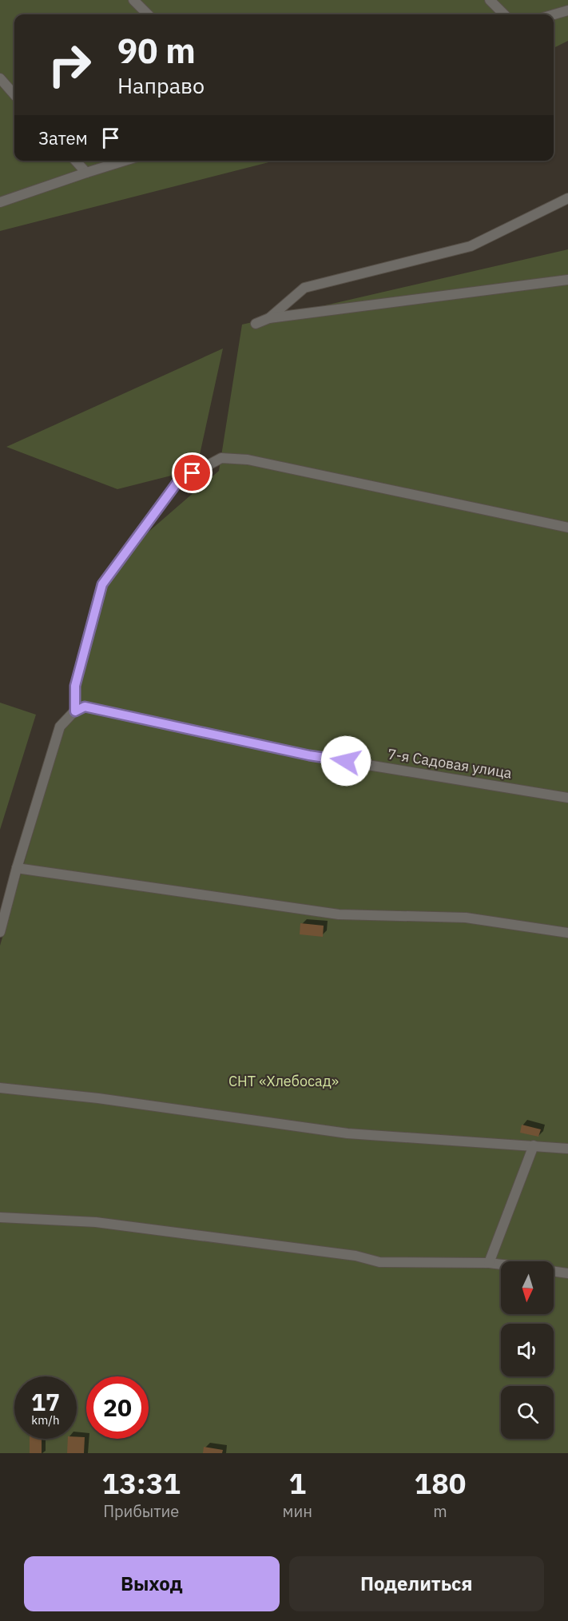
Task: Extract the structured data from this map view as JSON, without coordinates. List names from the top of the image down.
{
  "streets": {
    "lane": ["7-я Садовая улица"]
  },
  "parks": ["СНТ «Хлебосад»"],
  "north": "bottom",
  "page": {
    "turn": ["90 m", "Направо"],
    "then": "Затем",
    "speed": "17 km/h",
    "limit": "20",
    "eta": [
      "13:31",
      "Прибытие",
      "1",
      "мин",
      "180",
      "m"
    ],
    "buttons": ["Выход", "Поделиться"]
  }
}
